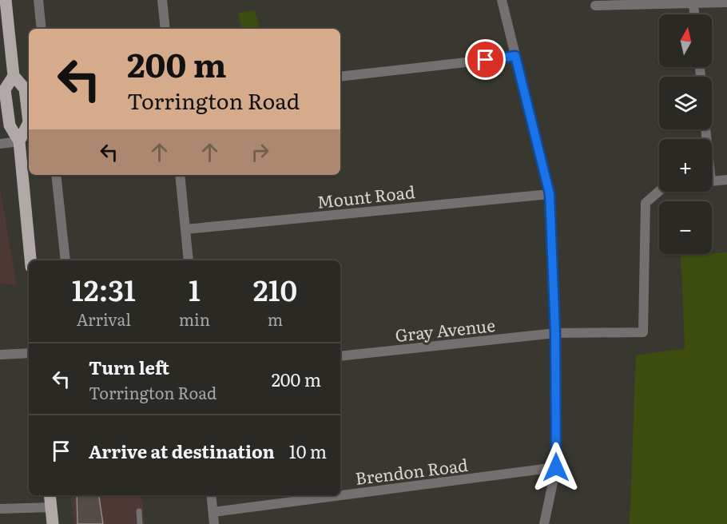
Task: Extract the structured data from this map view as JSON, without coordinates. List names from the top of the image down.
{
  "streets": {
    "street": ["Mount Road", "Gray Avenue", "Brendon Road"]
  },
  "north": "top",
  "page": {
    "map_buttons": ["+", "−"],
    "turn": ["200 m", "Torrington Road"],
    "eta": [
      "12:31",
      "Arrival",
      "1",
      "min",
      "210",
      "m"
    ],
    "list": [
      {
        "name": "Turn left",
        "note": "Torrington Road",
        "value": "200 m"
      },
      {
        "name": "Arrive at destination",
        "value": "10 m"
      }
    ]
  }
}
